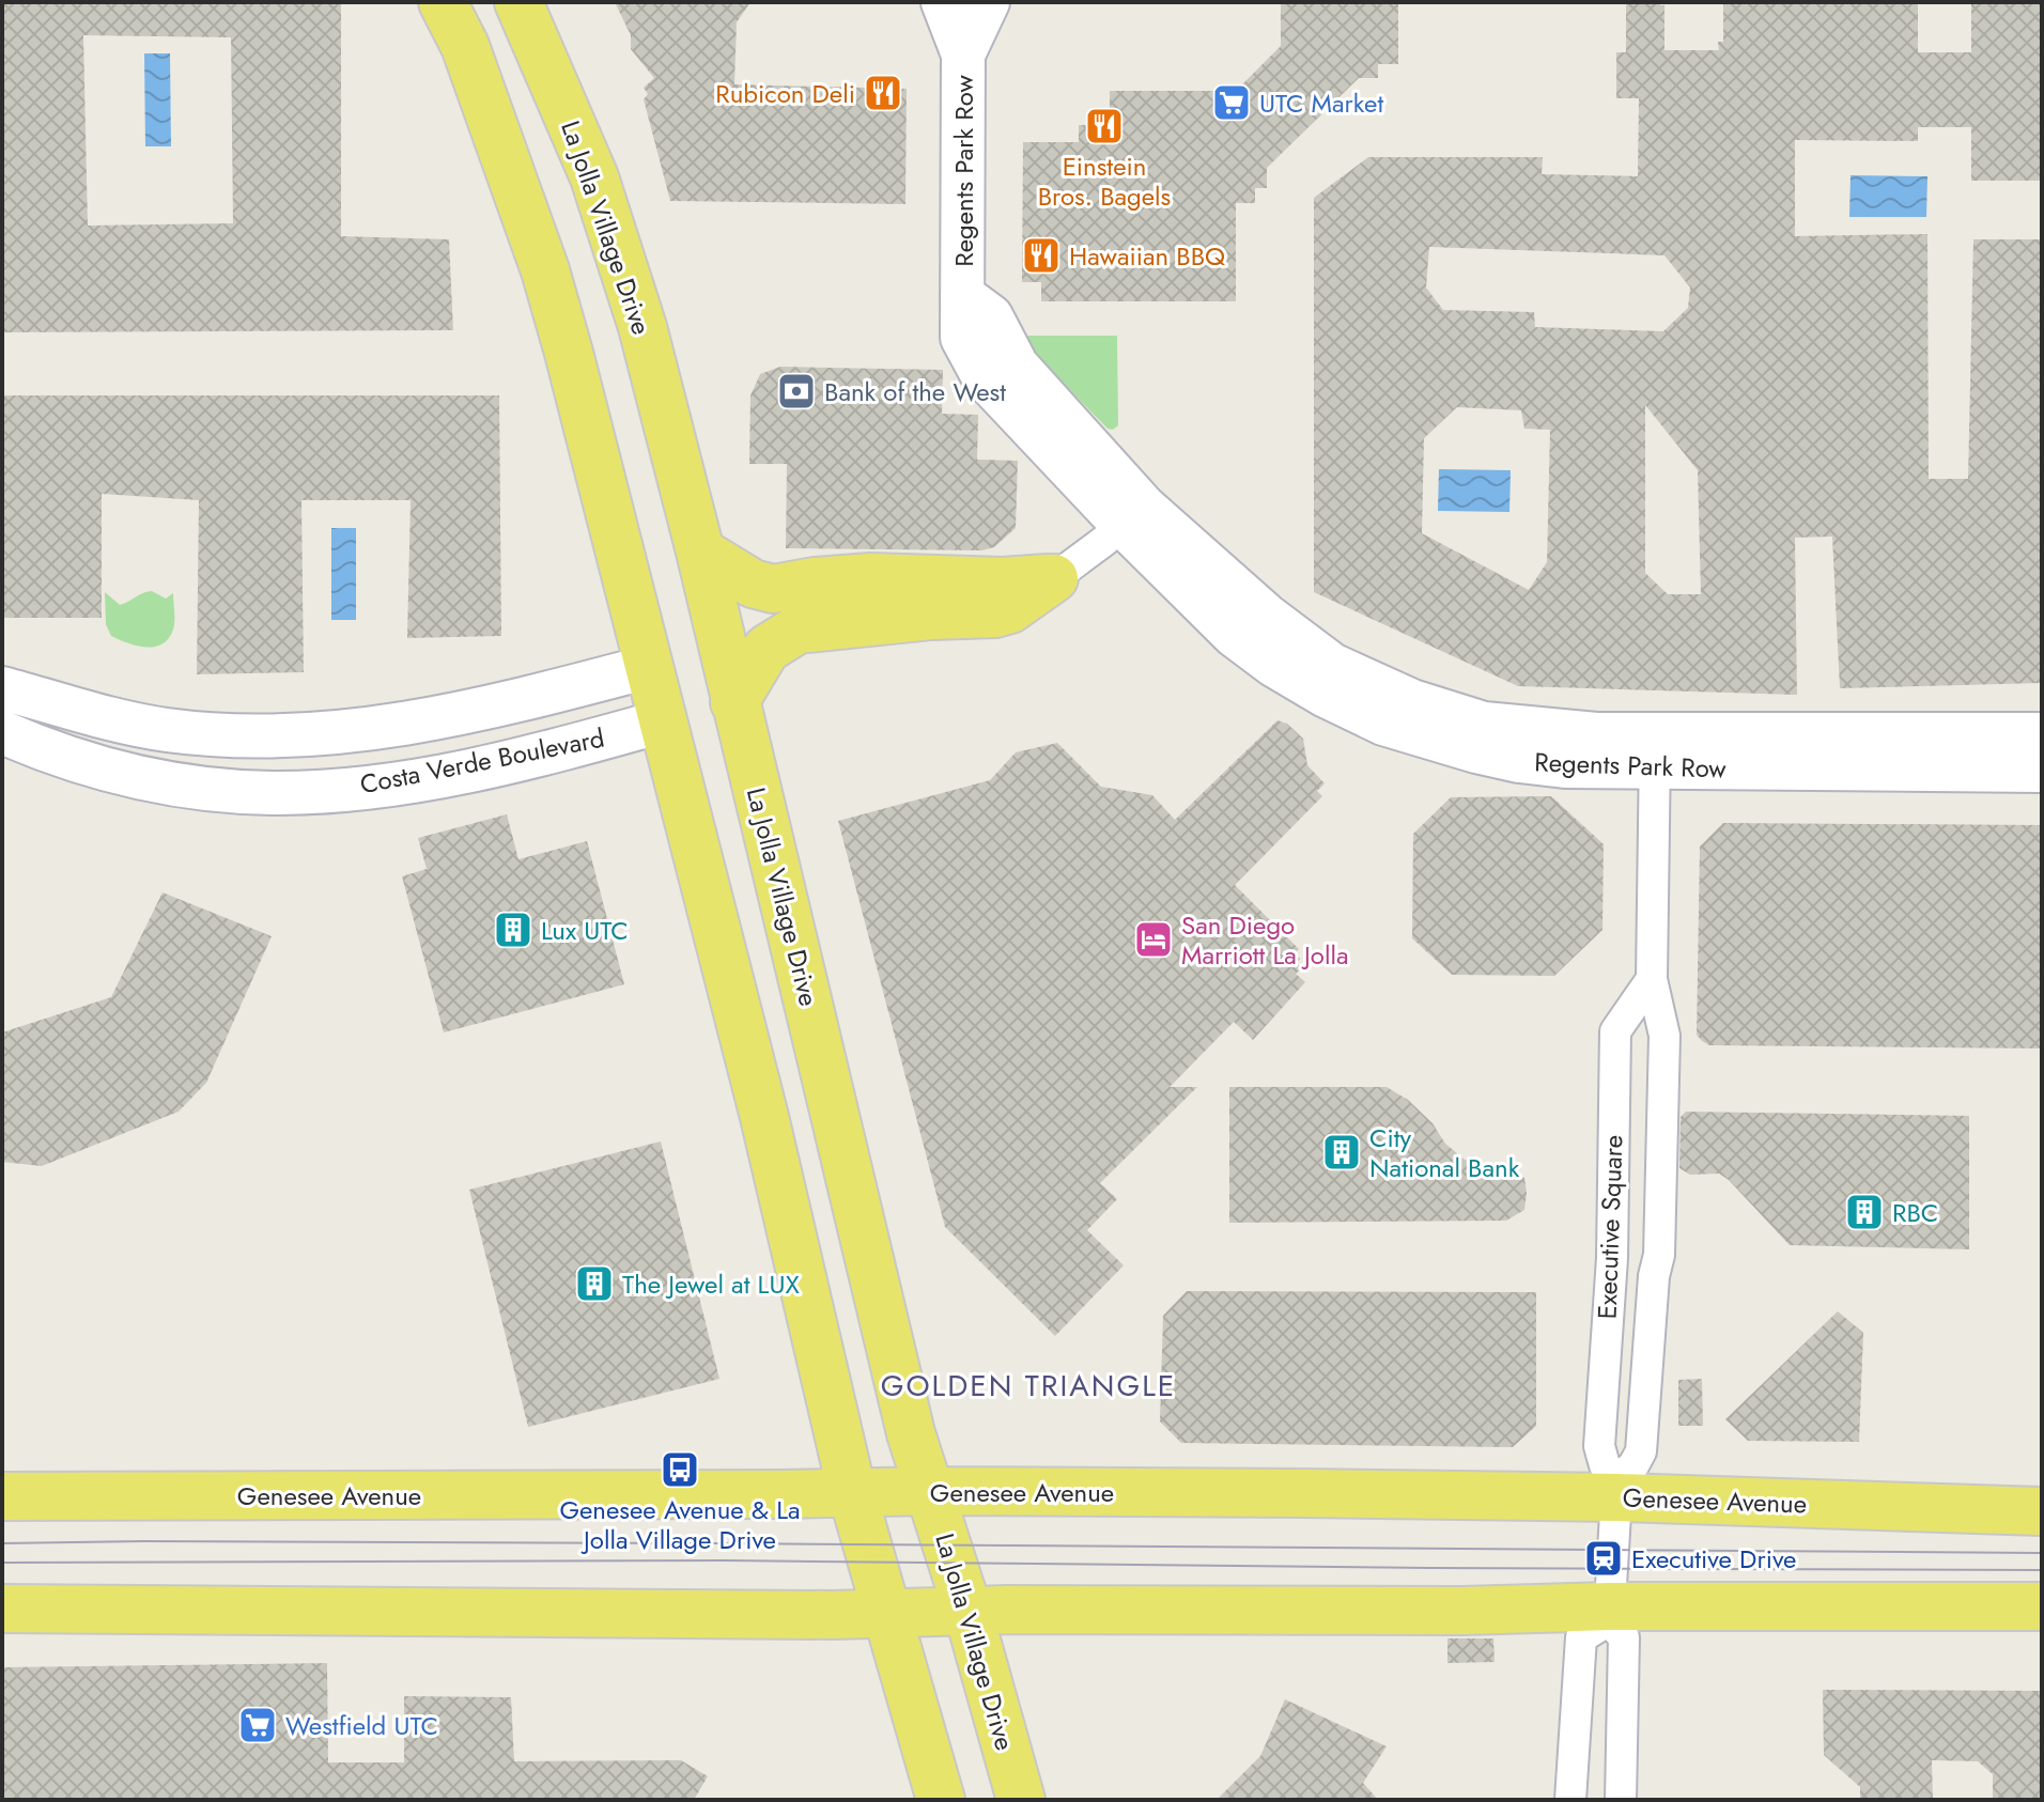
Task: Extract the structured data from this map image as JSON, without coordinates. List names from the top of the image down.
{
  "streets": {
    "main road": ["La Jolla Village Drive", "Genesee Avenue"],
    "street": ["Regents Park Row", "Costa Verde Boulevard", "Executive Square"]
  },
  "crossings": [
    ["Regents Park Row", "Executive Square"],
    ["La Jolla Village Drive", "Genesee Avenue"],
    ["Executive Square", "Genesee Avenue"]
  ],
  "districts": ["GOLDEN TRIANGLE"],
  "places": {
    "restaurant": ["Rubicon Deli", "Einstein Bros. Bagels", "Hawaiian BBQ"],
    "supermarket": ["UTC Market", "Westfield UTC"],
    "bank": ["Bank of the West"],
    "building": [
      "Lux UTC",
      "City National Bank",
      "RBC",
      "The Jewel at LUX"
    ],
    "hotel": ["San Diego Marriott La Jolla"],
    "bus stop": ["Genesee Avenue & La Jolla Village Drive"],
    "station": ["Executive Drive"]
  }
}
